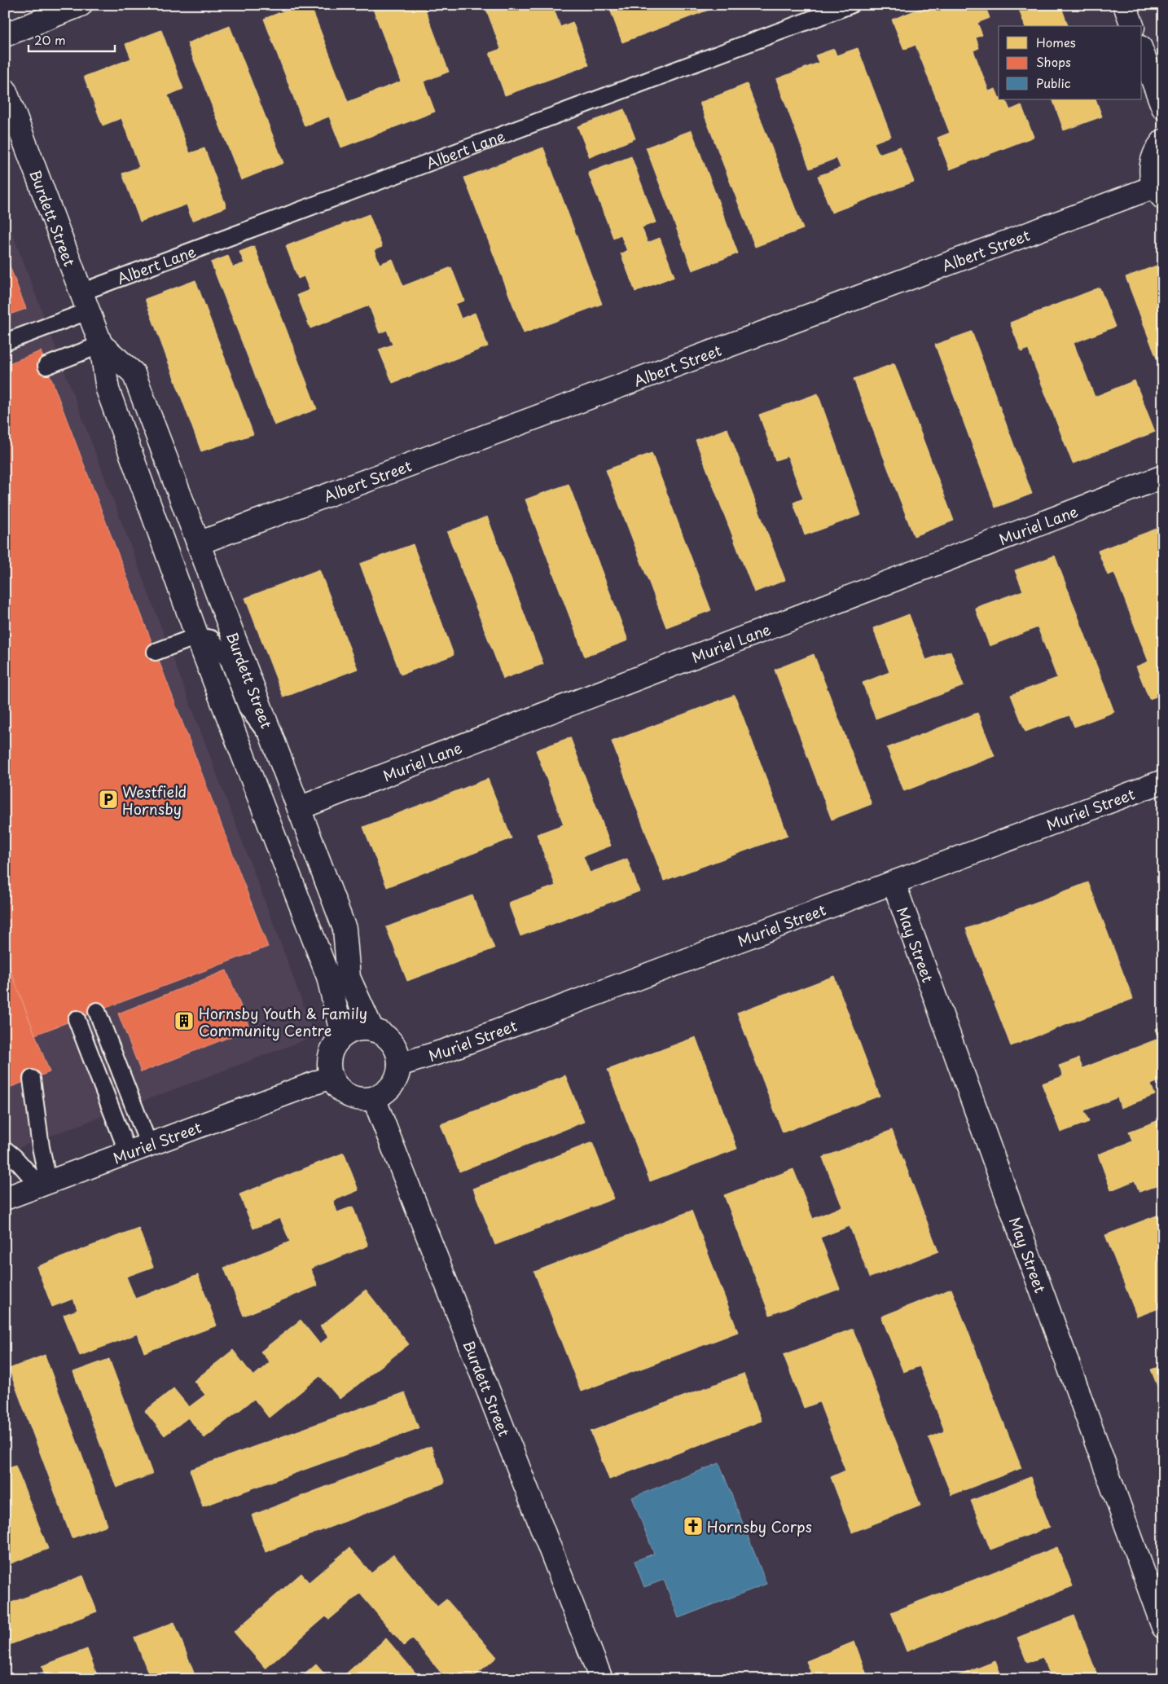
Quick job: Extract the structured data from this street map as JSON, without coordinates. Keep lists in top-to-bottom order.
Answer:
{
  "streets": {
    "street": [
      "Burdett Street",
      "Albert Street",
      "Muriel Lane",
      "Muriel Street",
      "May Street"
    ],
    "lane": ["Albert Lane"]
  },
  "crossings": [
    ["Albert Lane", "Burdett Street"],
    ["Burdett Street", "Albert Street"],
    ["Burdett Street", "Muriel Lane"],
    ["Burdett Street", "Muriel Street"],
    ["Muriel Street", "May Street"]
  ],
  "places": {
    "parking": ["Westfield Hornsby"],
    "building": ["Hornsby Youth & Family Community Centre"],
    "church": ["Hornsby Corps"]
  },
  "legend": ["Homes", "Shops", "Public"],
  "scale_bar": "20 m"
}
